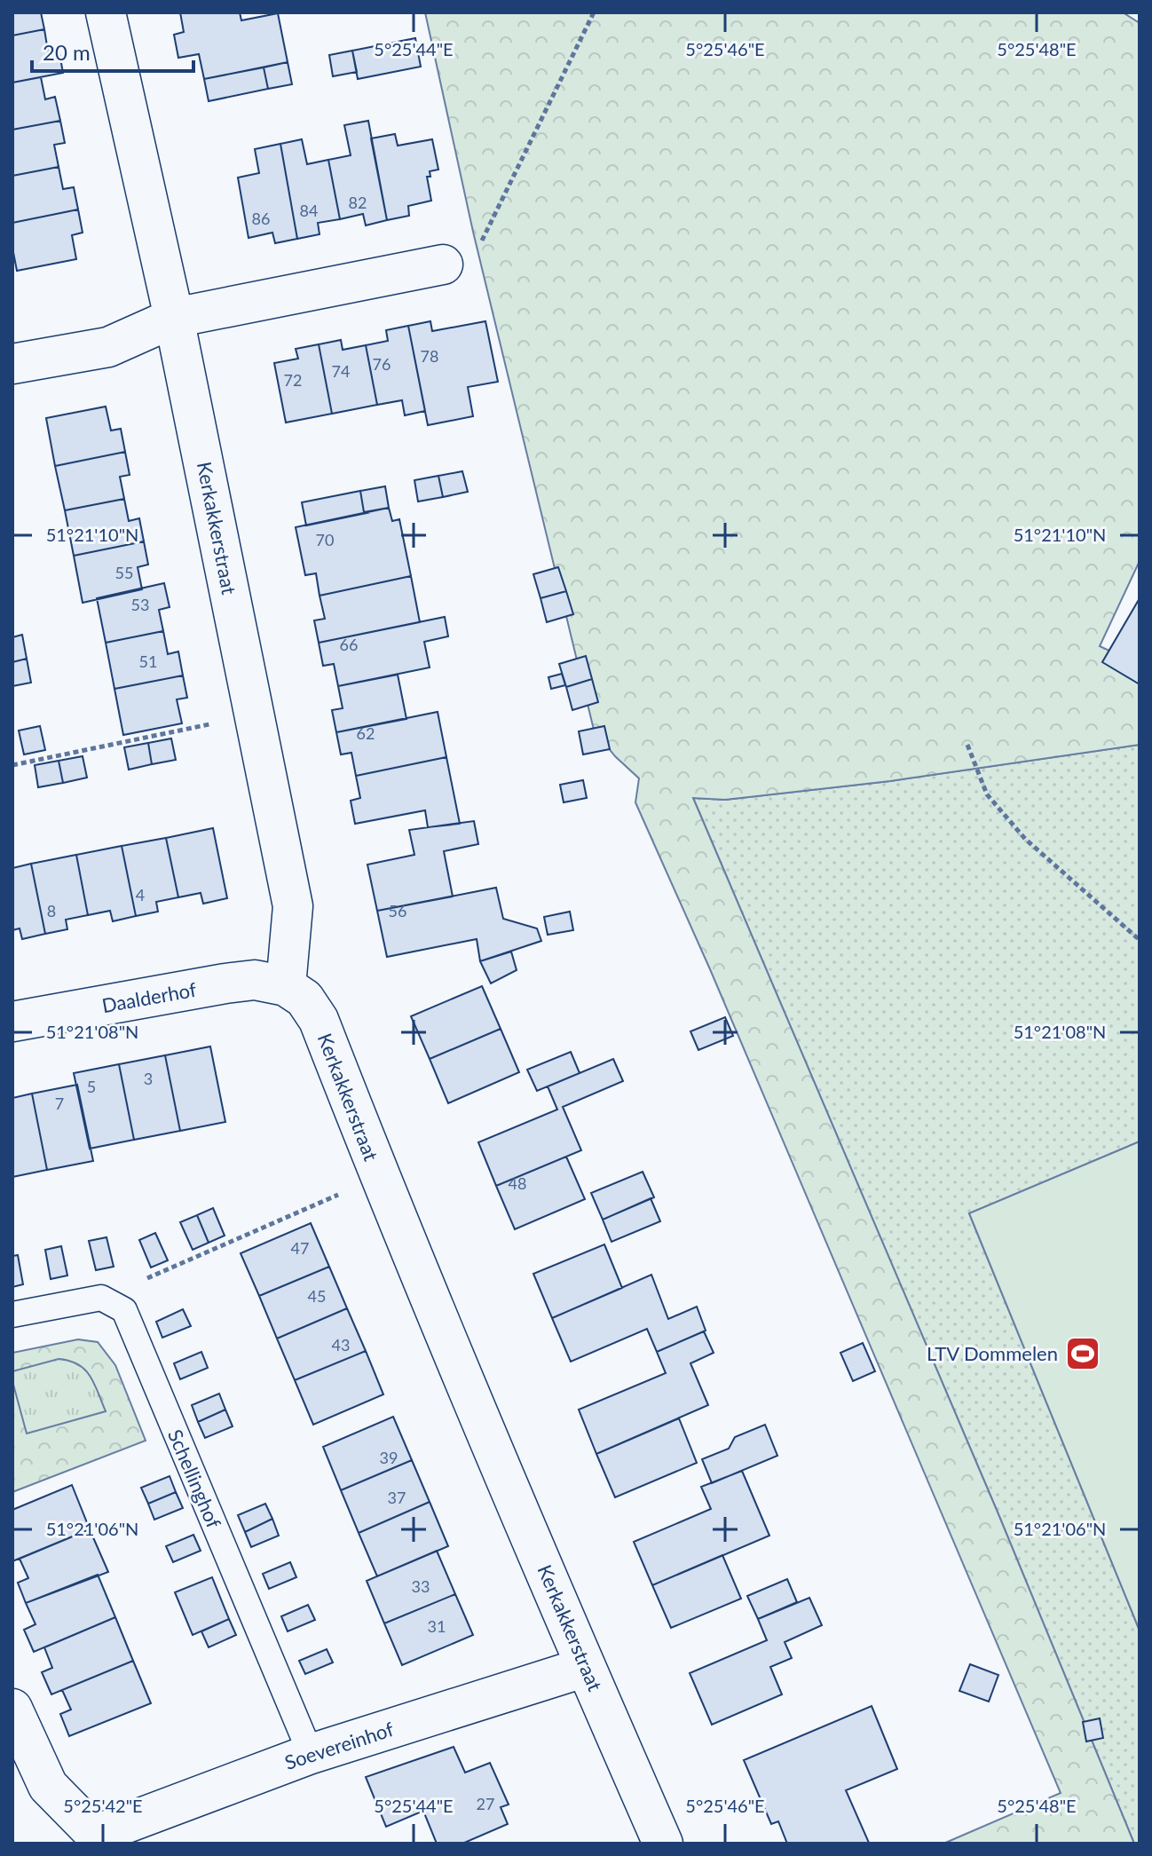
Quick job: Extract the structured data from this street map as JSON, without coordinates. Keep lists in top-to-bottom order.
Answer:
{
  "streets": {
    "street": ["Kerkakkerstraat", "Daalderhof", "Soevereinhof"],
    "lane": ["Schellinghof"]
  },
  "crossings": [
    ["Kerkakkerstraat", "Daalderhof"],
    ["Kerkakkerstraat", "Soevereinhof"],
    ["Schellinghof", "Soevereinhof"]
  ],
  "places": {
    "sports": ["LTV Dommelen"]
  },
  "house_numbers": [
    "82",
    "84",
    "86",
    "78",
    "76",
    "74",
    "72",
    "70",
    "55",
    "53",
    "66",
    "51",
    "62",
    "4",
    "8",
    "56",
    "3",
    "5",
    "7",
    "48",
    "47",
    "45",
    "43",
    "39",
    "37",
    "33",
    "31",
    "27"
  ],
  "scale_bar": "20 m",
  "coordinates": [
    "5°25'44\"E",
    "5°25'46\"E",
    "5°25'48\"E",
    "51°21'10\"N",
    "51°21'08\"N",
    "51°21'06\"N",
    "5°25'42\"E"
  ]
}
